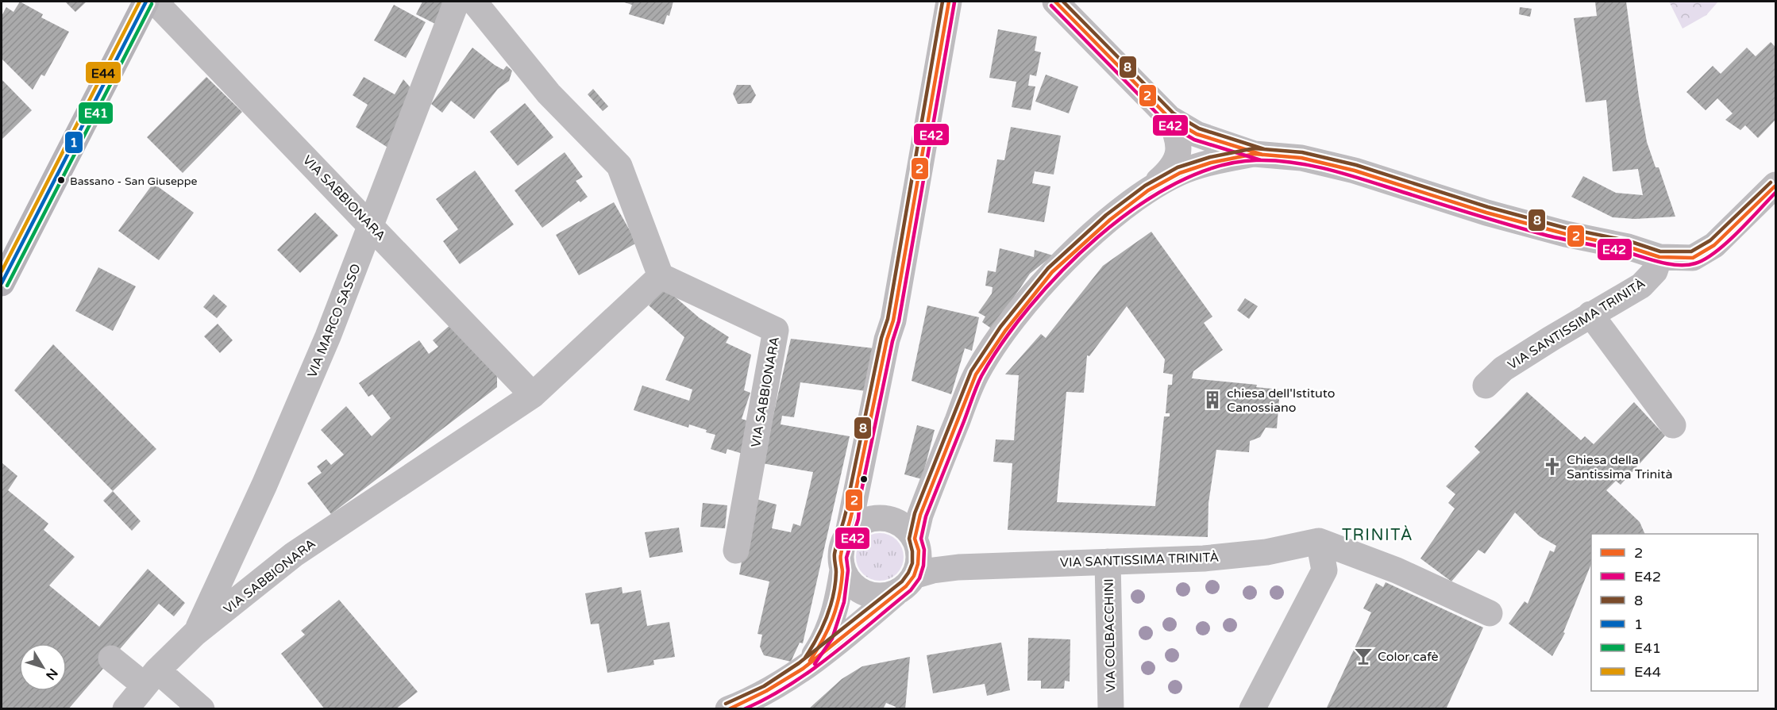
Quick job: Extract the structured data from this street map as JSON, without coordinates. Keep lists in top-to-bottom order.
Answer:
{
  "streets": {
    "street": [
      "VIA SABBIONARA",
      "VIA MARCO SASSO",
      "VIA SANTISSIMA TRINITÀ",
      "VIA COLBACCHINI"
    ]
  },
  "crossings": [
    ["VIA SABBIONARA", "VIA MARCO SASSO"],
    ["VIA SANTISSIMA TRINITÀ", "VIA COLBACCHINI"]
  ],
  "districts": ["TRINITÀ"],
  "places": {
    "other": ["Bassano - San Giuseppe"],
    "building": ["chiesa dell'Istituto Canossiano"],
    "church": ["Chiesa della Santissima Trinità"],
    "bar": ["Color cafè"]
  },
  "lines": [
    "transit line 2",
    "transit line 8",
    "transit line 1",
    "transit line E44",
    "transit line E42",
    "transit line E41"
  ],
  "legend": [
    "2",
    "E42",
    "8",
    "1",
    "E41",
    "E44"
  ],
  "north": "bottom right"
}
